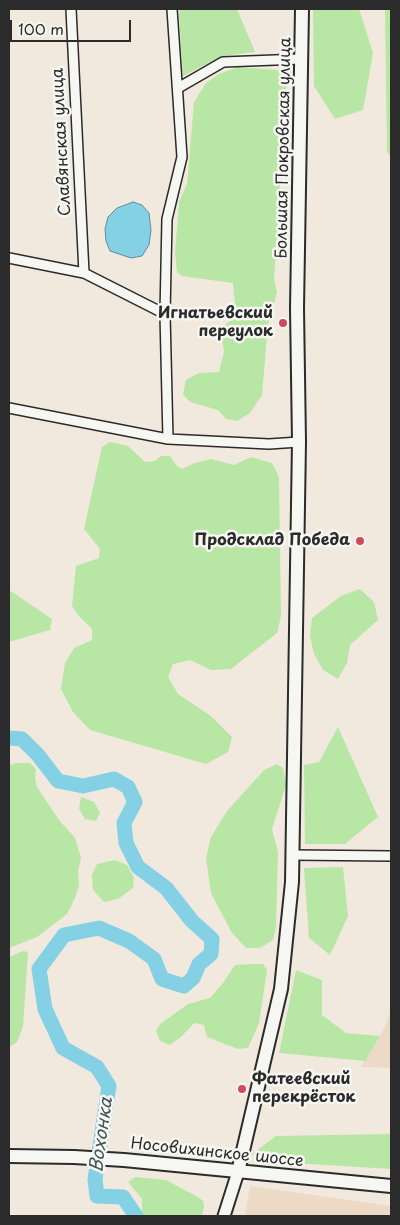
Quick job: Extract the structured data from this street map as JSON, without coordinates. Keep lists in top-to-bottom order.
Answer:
{
  "streets": {
    "main road": ["Большая Покровская улица", "Носовихинское шоссе"],
    "street": ["Славянская улица"]
  },
  "crossings": [
    ["Большая Покровская улица", "Носовихинское шоссе"]
  ],
  "water": ["Вохонка"],
  "places": ["Игнатьевский переулок", "Продсклад Победа", "Фатеевский перекрёсток"],
  "scale_bar": "100 m"
}
